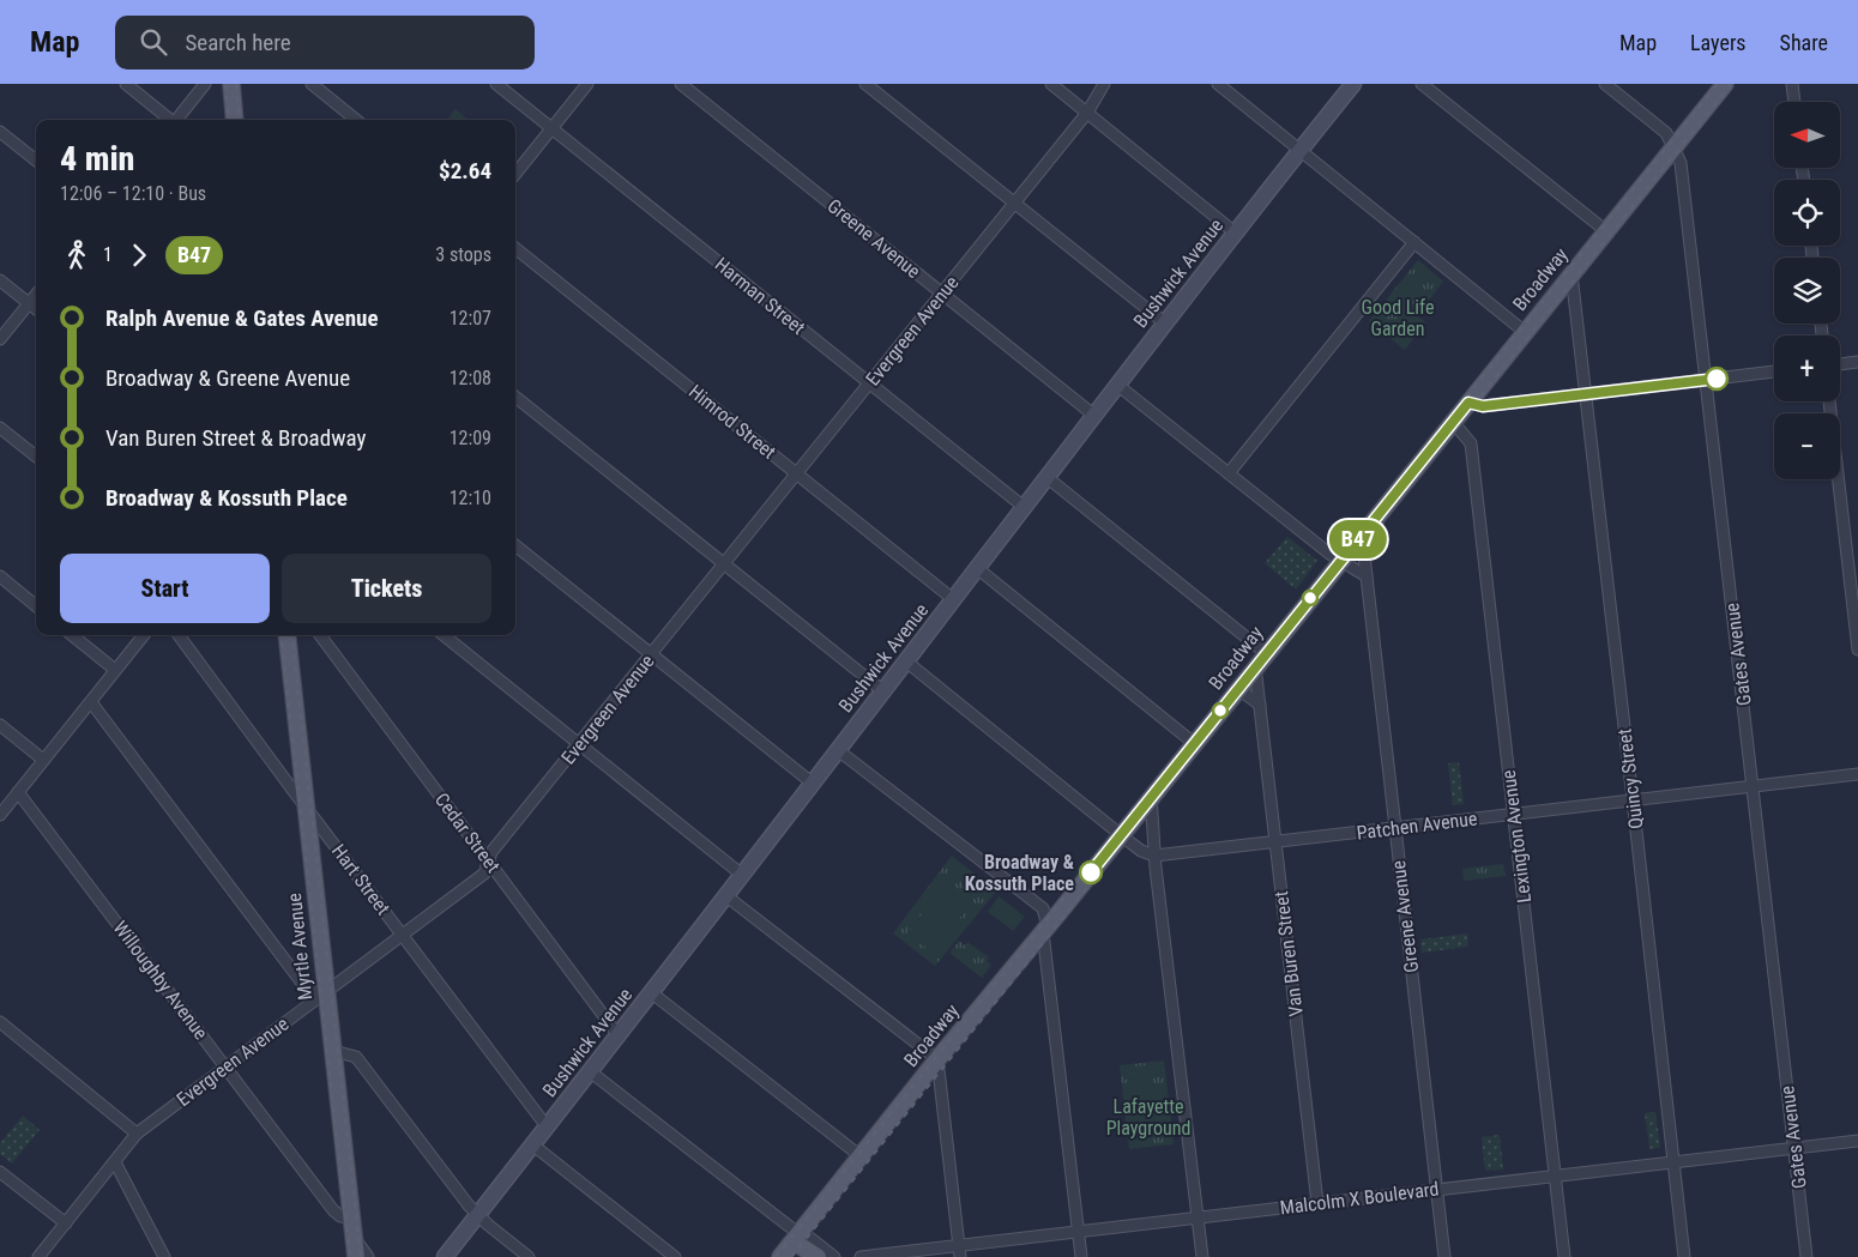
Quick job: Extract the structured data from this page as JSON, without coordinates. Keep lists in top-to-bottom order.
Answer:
{
  "streets": {
    "main road": ["Bushwick Avenue", "Broadway", "Myrtle Avenue"],
    "street": [
      "Greene Avenue",
      "Harman Street",
      "Evergreen Avenue",
      "Himrod Street",
      "Gates Avenue",
      "Quincy Street",
      "Patchen Avenue",
      "Cedar Street",
      "Lexington Avenue",
      "Hart Street",
      "Van Buren Street",
      "Willoughby Avenue",
      "Malcolm X Boulevard"
    ]
  },
  "crossings": [
    ["Greene Avenue", "Bushwick Avenue"],
    ["Greene Avenue", "Broadway"],
    ["Greene Avenue", "Evergreen Avenue"],
    ["Greene Avenue", "Patchen Avenue"],
    ["Greene Avenue", "Malcolm X Boulevard"],
    ["Bushwick Avenue", "Harman Street"],
    ["Bushwick Avenue", "Himrod Street"],
    ["Bushwick Avenue", "Cedar Street"],
    ["Bushwick Avenue", "Hart Street"],
    ["Broadway", "Gates Avenue"],
    ["Broadway", "Quincy Street"],
    ["Broadway", "Lexington Avenue"],
    ["Broadway", "Van Buren Street"],
    ["Harman Street", "Evergreen Avenue"],
    ["Evergreen Avenue", "Himrod Street"],
    ["Evergreen Avenue", "Cedar Street"],
    ["Evergreen Avenue", "Hart Street"],
    ["Evergreen Avenue", "Myrtle Avenue"],
    ["Evergreen Avenue", "Willoughby Avenue"],
    ["Gates Avenue", "Patchen Avenue"],
    ["Gates Avenue", "Malcolm X Boulevard"],
    ["Quincy Street", "Patchen Avenue"],
    ["Quincy Street", "Malcolm X Boulevard"],
    ["Patchen Avenue", "Lexington Avenue"],
    ["Patchen Avenue", "Van Buren Street"],
    ["Lexington Avenue", "Malcolm X Boulevard"],
    ["Hart Street", "Myrtle Avenue"],
    ["Myrtle Avenue", "Willoughby Avenue"],
    ["Van Buren Street", "Malcolm X Boulevard"]
  ],
  "parks": ["Good Life Garden", "Lafayette Playground"],
  "places": ["Broadway & Kossuth Place"],
  "lines": ["bus line B47"],
  "north": "left",
  "page": {
    "header": "Map",
    "search": "Search here",
    "nav": ["Map", "Layers", "Share"],
    "on_map": "B47",
    "map_buttons": ["+", "−"],
    "heading": ["4 min", "12:06 – 12:10 · Bus", "$2.64"],
    "legs": ["1", "B47", "3 stops"],
    "list": [
      {
        "name": "Ralph Avenue & Gates Avenue",
        "value": "12:07"
      },
      {
        "name": "Broadway & Greene Avenue",
        "value": "12:08"
      },
      {
        "name": "Van Buren Street & Broadway",
        "value": "12:09"
      },
      {
        "name": "Broadway & Kossuth Place",
        "value": "12:10"
      }
    ],
    "buttons": ["Start", "Tickets"]
  }
}
